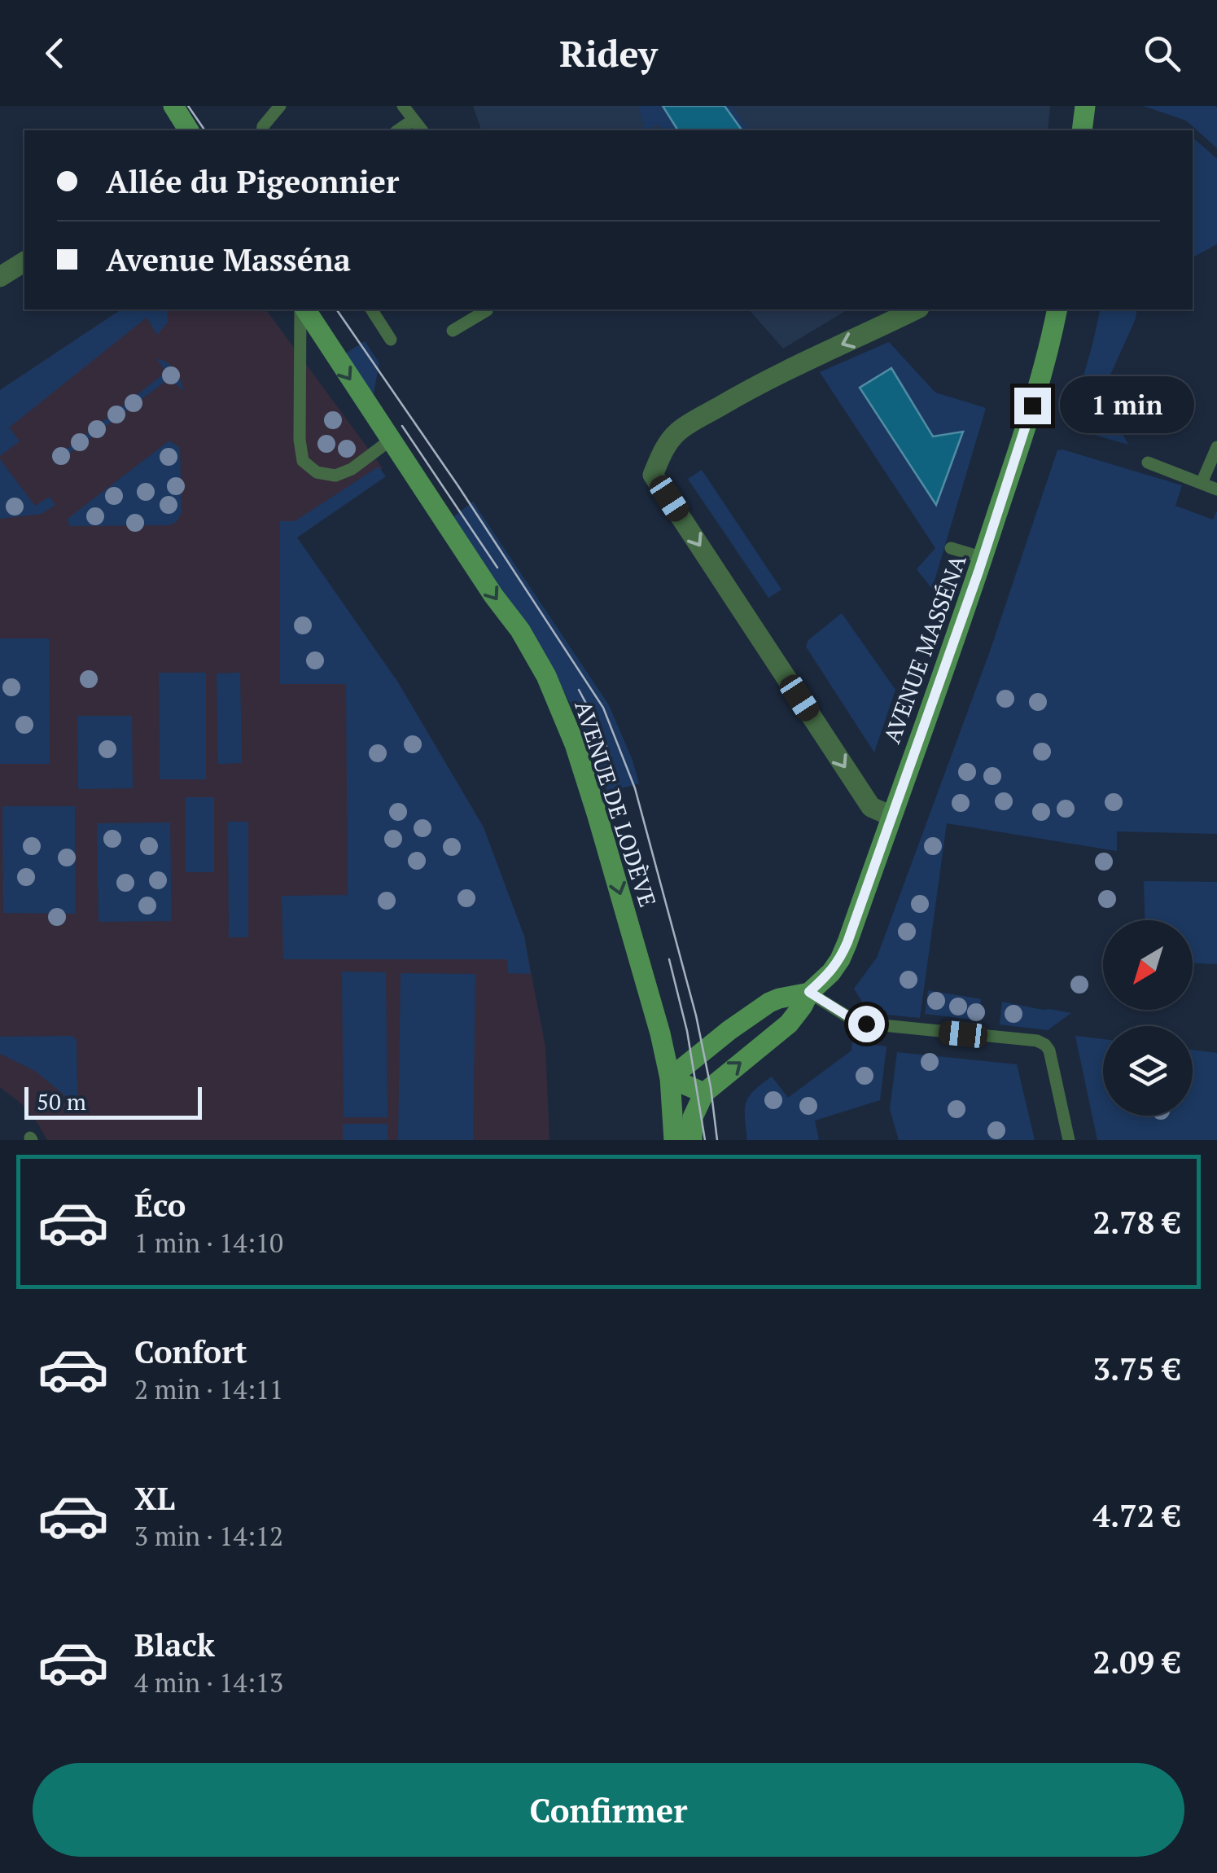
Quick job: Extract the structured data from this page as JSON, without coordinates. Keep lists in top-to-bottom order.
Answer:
{
  "streets": {
    "street": ["AVENUE MASSÉNA", "AVENUE DE LODÈVE"]
  },
  "one_way": ["AVENUE DE LODÈVE"],
  "scale_bar": "50 m",
  "north": "bottom left",
  "page": {
    "header": "Ridey",
    "banner": ["Allée du Pigeonnier", "Avenue Masséna"],
    "bubble": "1 min",
    "scale": "50 m",
    "list": [
      {
        "name": "Éco",
        "note": "1 min · 14:10",
        "value": "2.78 €"
      },
      {
        "name": "Confort",
        "note": "2 min · 14:11",
        "value": "3.75 €"
      },
      {
        "name": "XL",
        "note": "3 min · 14:12",
        "value": "4.72 €"
      },
      {
        "name": "Black",
        "note": "4 min · 14:13",
        "value": "2.09 €"
      }
    ],
    "buttons": "Confirmer"
  }
}
